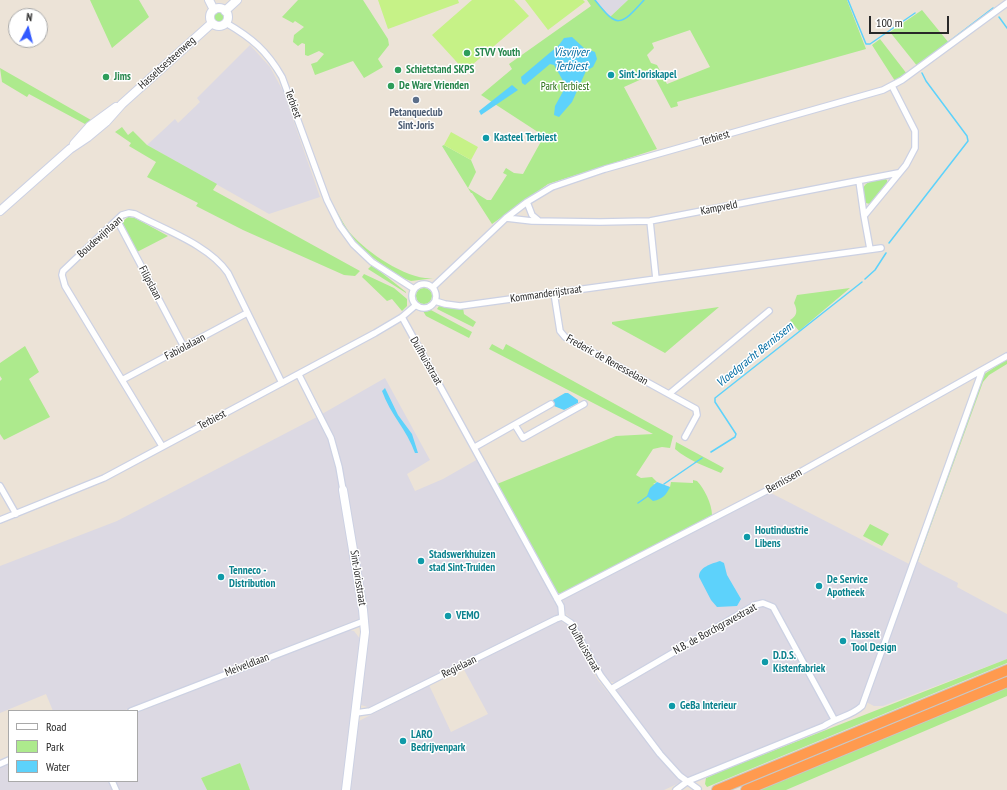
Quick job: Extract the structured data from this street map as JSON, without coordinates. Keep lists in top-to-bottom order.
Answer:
{
  "streets": {
    "main road": ["Hasseltsesteenweg", "Sint-Jorisstraat"],
    "street": [
      "Terbiest",
      "Kampveld",
      "Boudewijnlaan",
      "Filipslaan",
      "Kommanderijstraat",
      "Fabiolalaan",
      "Frederic de Renesselaan",
      "Duifhuisstraat",
      "Bernissem",
      "N.B. de Borchgravestraat",
      "Meiveldlaan",
      "Regielaan"
    ]
  },
  "crossings": [
    ["Hasseltsesteenweg", "Terbiest"],
    ["Terbiest", "Kampveld"],
    ["Terbiest", "Boudewijnlaan"],
    ["Terbiest", "Kommanderijstraat"],
    ["Terbiest", "Duifhuisstraat"],
    ["Terbiest", "Sint-Jorisstraat"],
    ["Boudewijnlaan", "Filipslaan"],
    ["Boudewijnlaan", "Fabiolalaan"],
    ["Filipslaan", "Fabiolalaan"],
    ["Kommanderijstraat", "Frederic de Renesselaan"],
    ["Duifhuisstraat", "Bernissem"],
    ["Duifhuisstraat", "N.B. de Borchgravestraat"],
    ["Duifhuisstraat", "Regielaan"],
    ["Sint-Jorisstraat", "Meiveldlaan"],
    ["Sint-Jorisstraat", "Regielaan"]
  ],
  "water": ["Visvijver Terbiest", "Vloedgracht Bernissem"],
  "parks": ["Park Terbiest"],
  "places": [
    "STVV Youth",
    "Schietstand SKPS",
    "Sint-Joriskapel",
    "Jims",
    "De Ware Vrienden",
    "Petanqueclub Sint-Joris",
    "Kasteel Terbiest",
    "Houtindustrie Libens",
    "Stadswerkhuizen stad Sint-Truiden",
    "Tenneco - Distribution",
    "De Service Apotheek",
    "VEMO",
    "Hasselt Tool Design",
    "D.D.S. Kistenfabriek",
    "GeBa Interieur",
    "LARO Bedrijvenpark"
  ],
  "legend": ["Road", "Park", "Water"],
  "scale_bar": "100 m",
  "north": "top"
}
